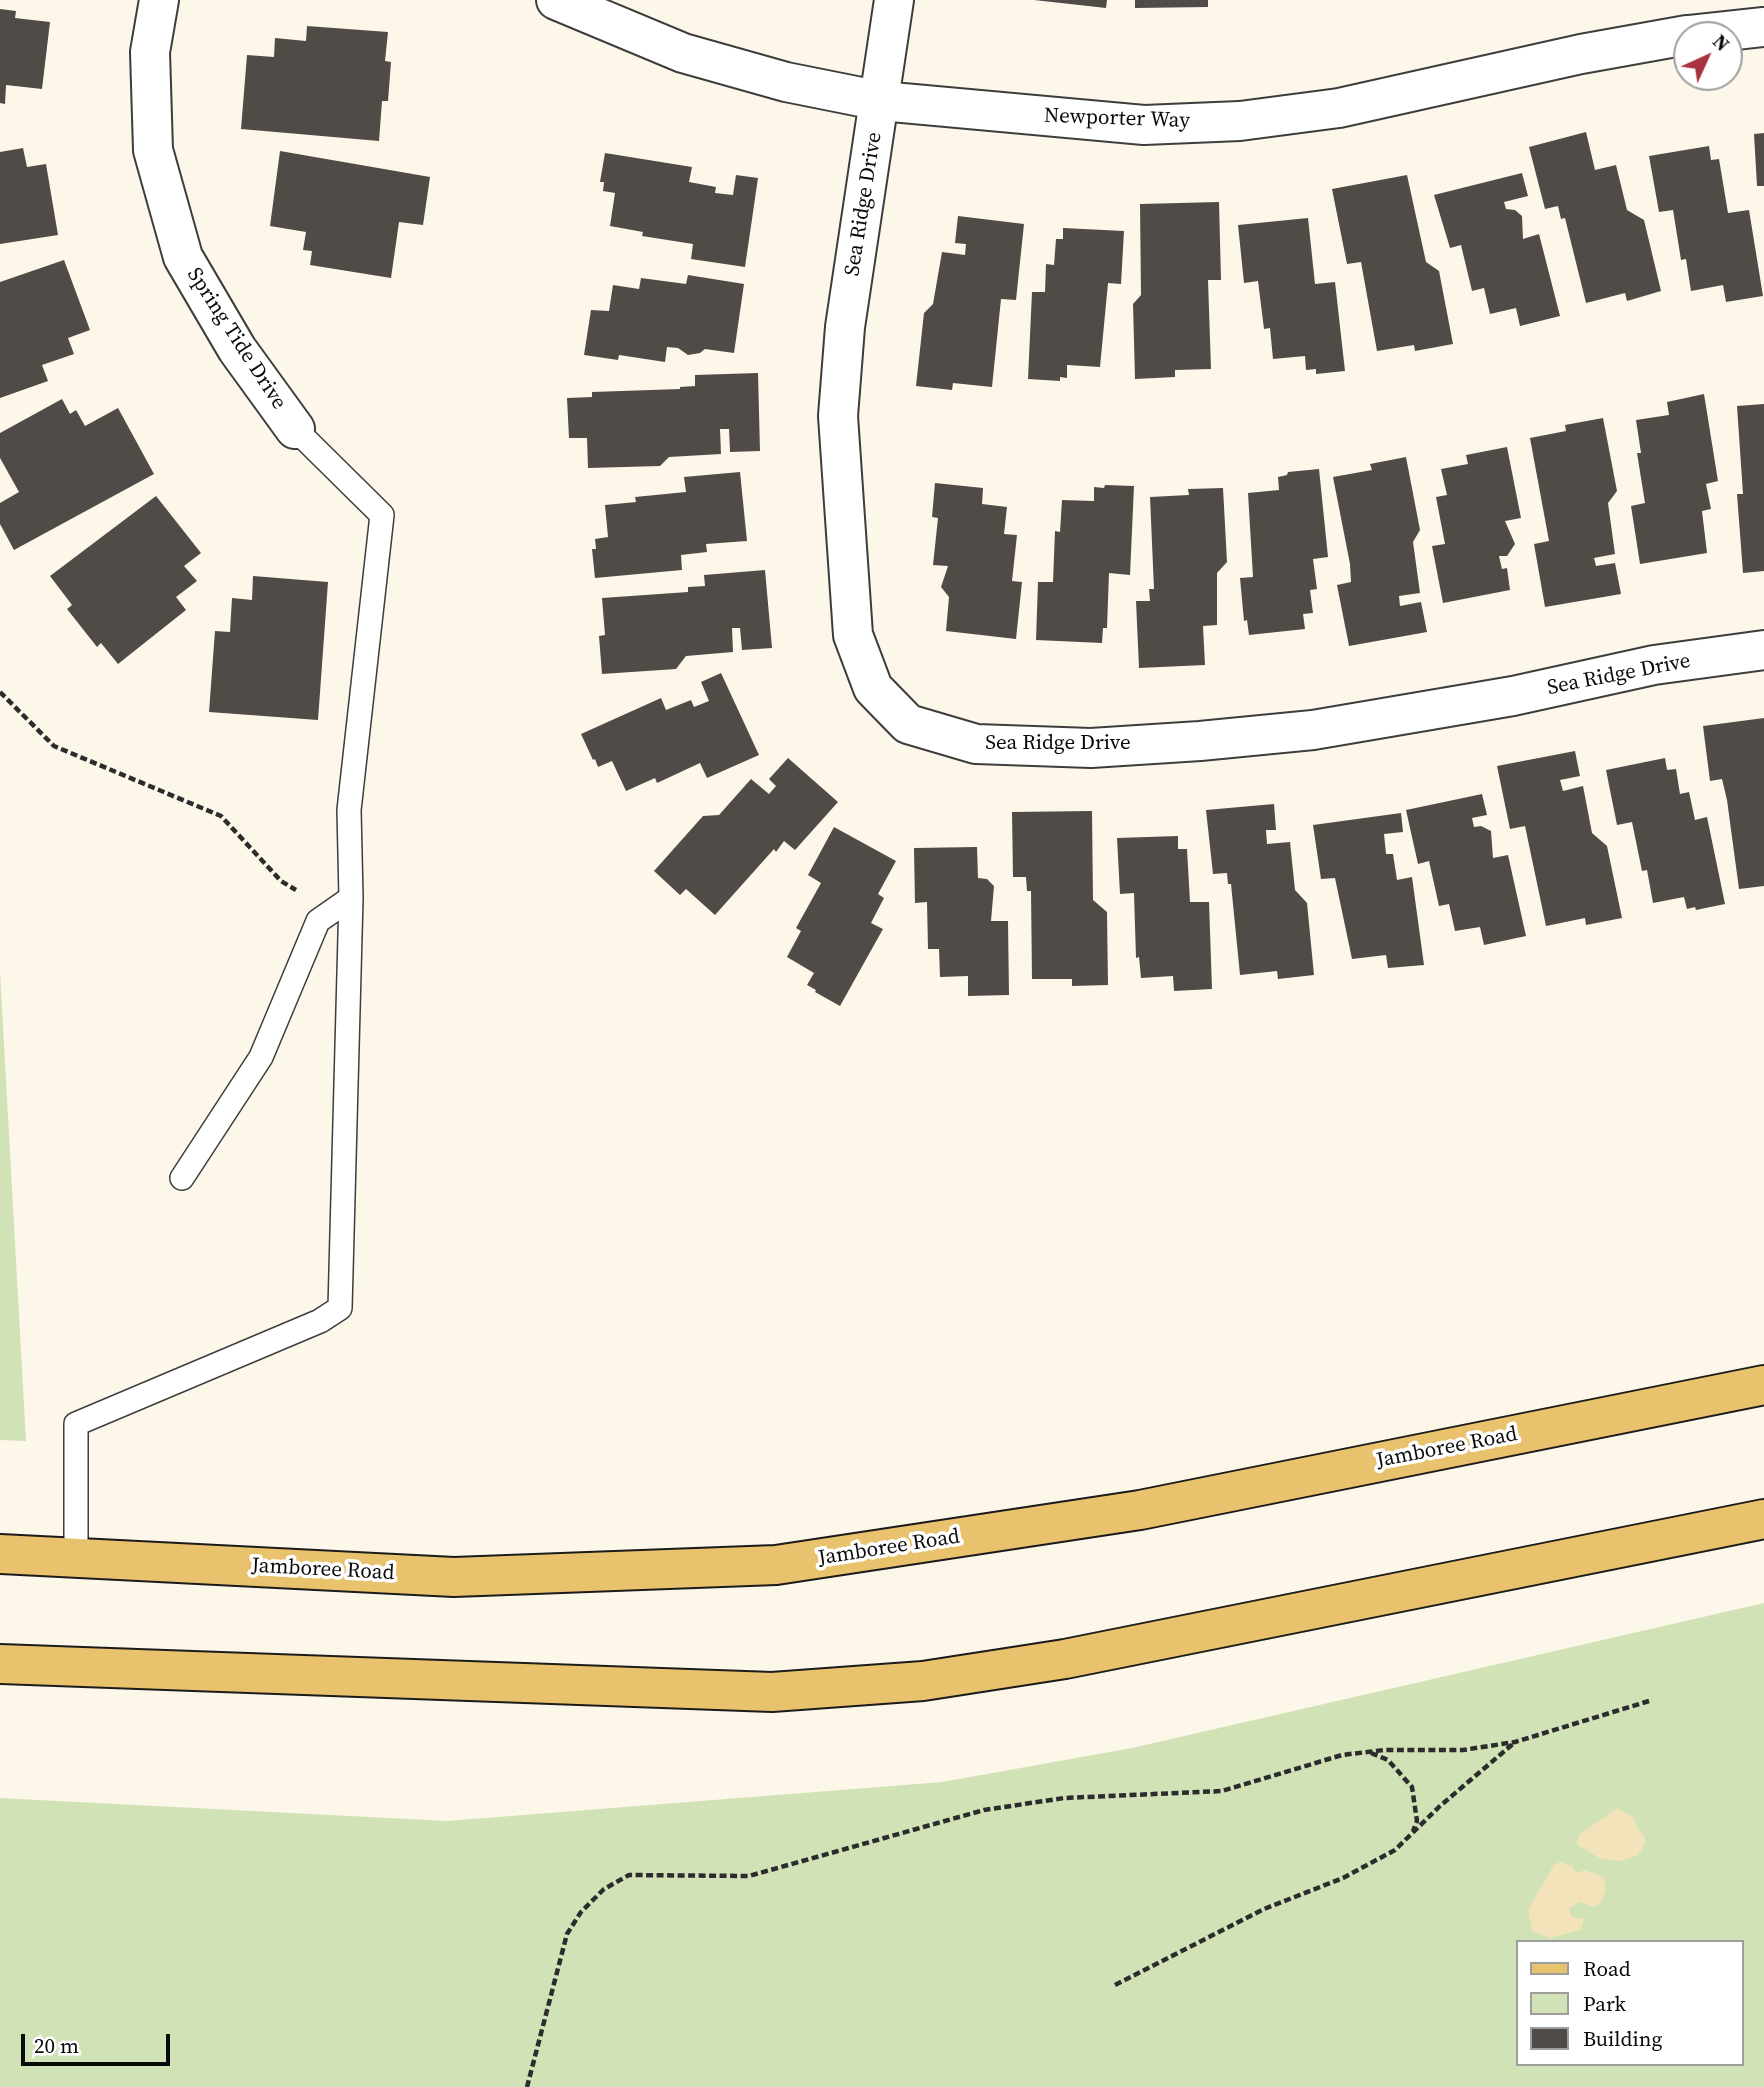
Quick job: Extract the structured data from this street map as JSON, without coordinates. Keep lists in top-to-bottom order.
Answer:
{
  "streets": {
    "main road": ["Jamboree Road"],
    "street": ["Newporter Way", "Sea Ridge Drive", "Spring Tide Drive"]
  },
  "crossings": [
    ["Newporter Way", "Sea Ridge Drive"]
  ],
  "legend": ["Road", "Park", "Building"],
  "scale_bar": "20 m",
  "north": "top right"
}
